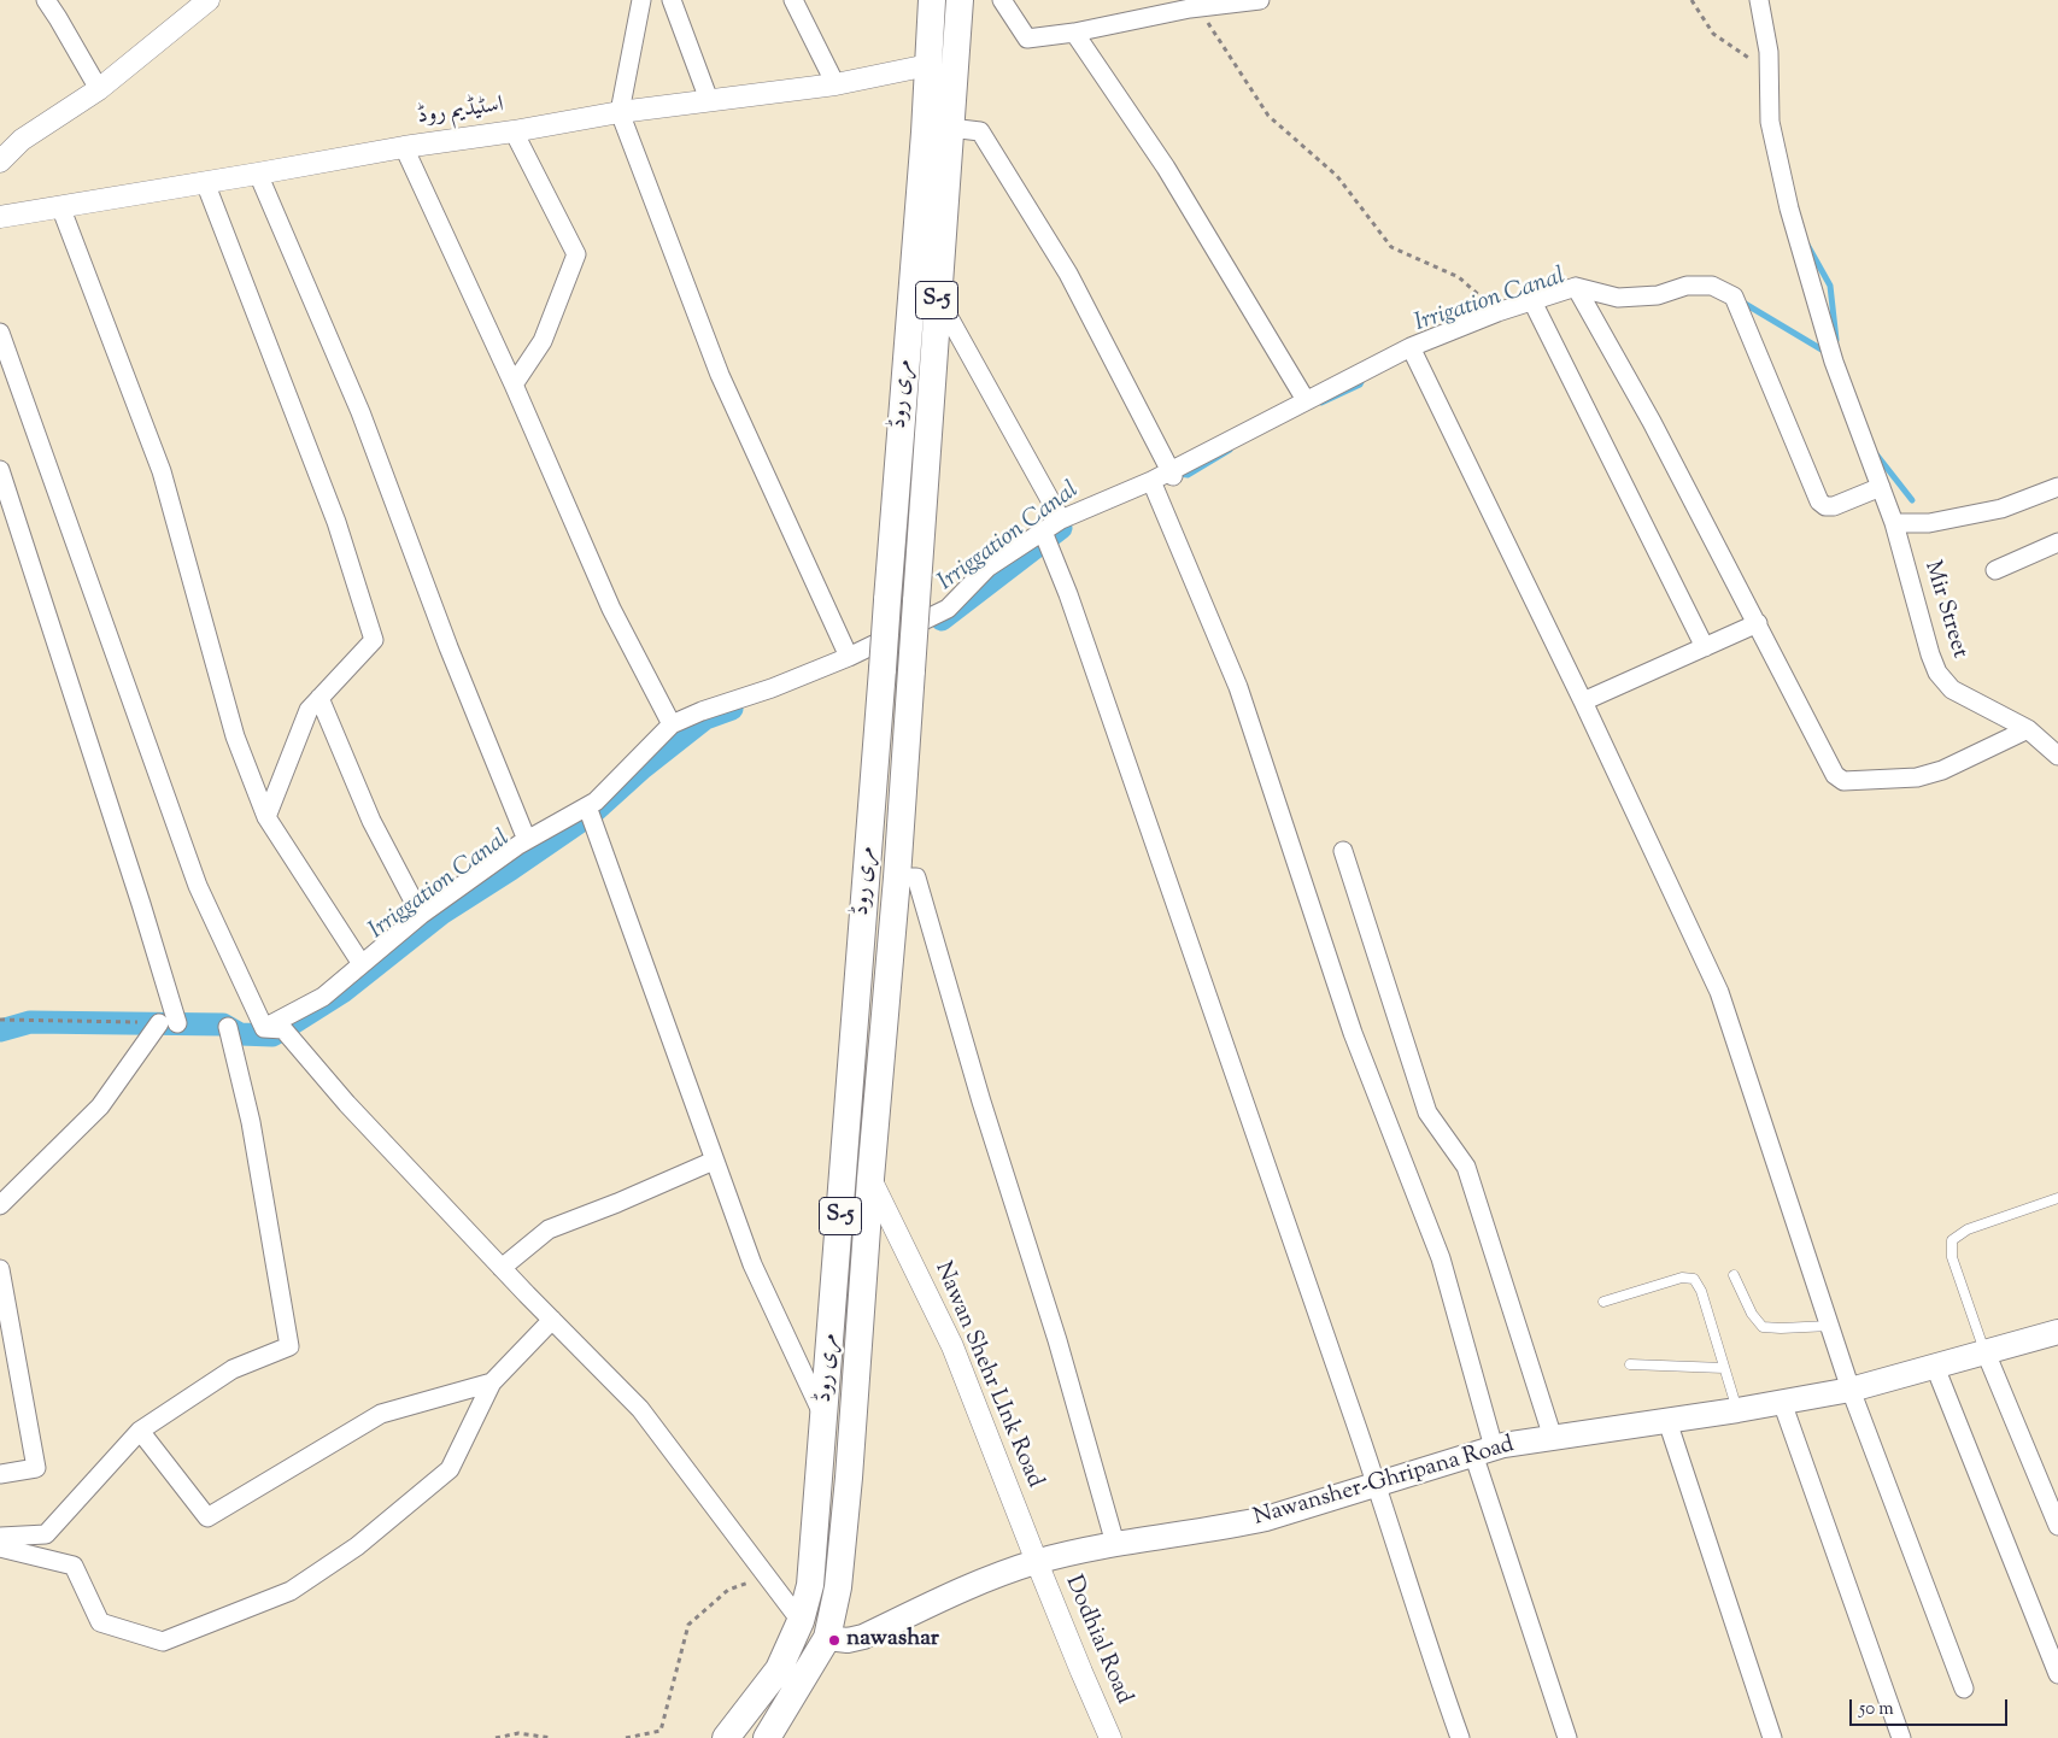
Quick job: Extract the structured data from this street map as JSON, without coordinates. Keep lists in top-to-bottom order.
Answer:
{
  "streets": {
    "main road": ["S-5", "مری روڈ", "Nawansher-Ghripana Road"],
    "street": [
      "اسٹیڈیم روڈ",
      "Mir Street",
      "Nawan Shehr LInk Road",
      "Dodhial Road"
    ]
  },
  "crossings": [
    ["اسٹیڈیم روڈ", "مری روڈ"],
    ["مری روڈ", "Nawan Shehr LInk Road"],
    ["مری روڈ", "Nawansher-Ghripana Road"],
    ["Nawan Shehr LInk Road", "Nawansher-Ghripana Road"],
    ["Nawan Shehr LInk Road", "Dodhial Road"],
    ["Nawansher-Ghripana Road", "Dodhial Road"]
  ],
  "water": ["Irrigation Canal", "Irriggation Canal"],
  "places": ["nawashar"],
  "scale_bar": "50 m"
}
